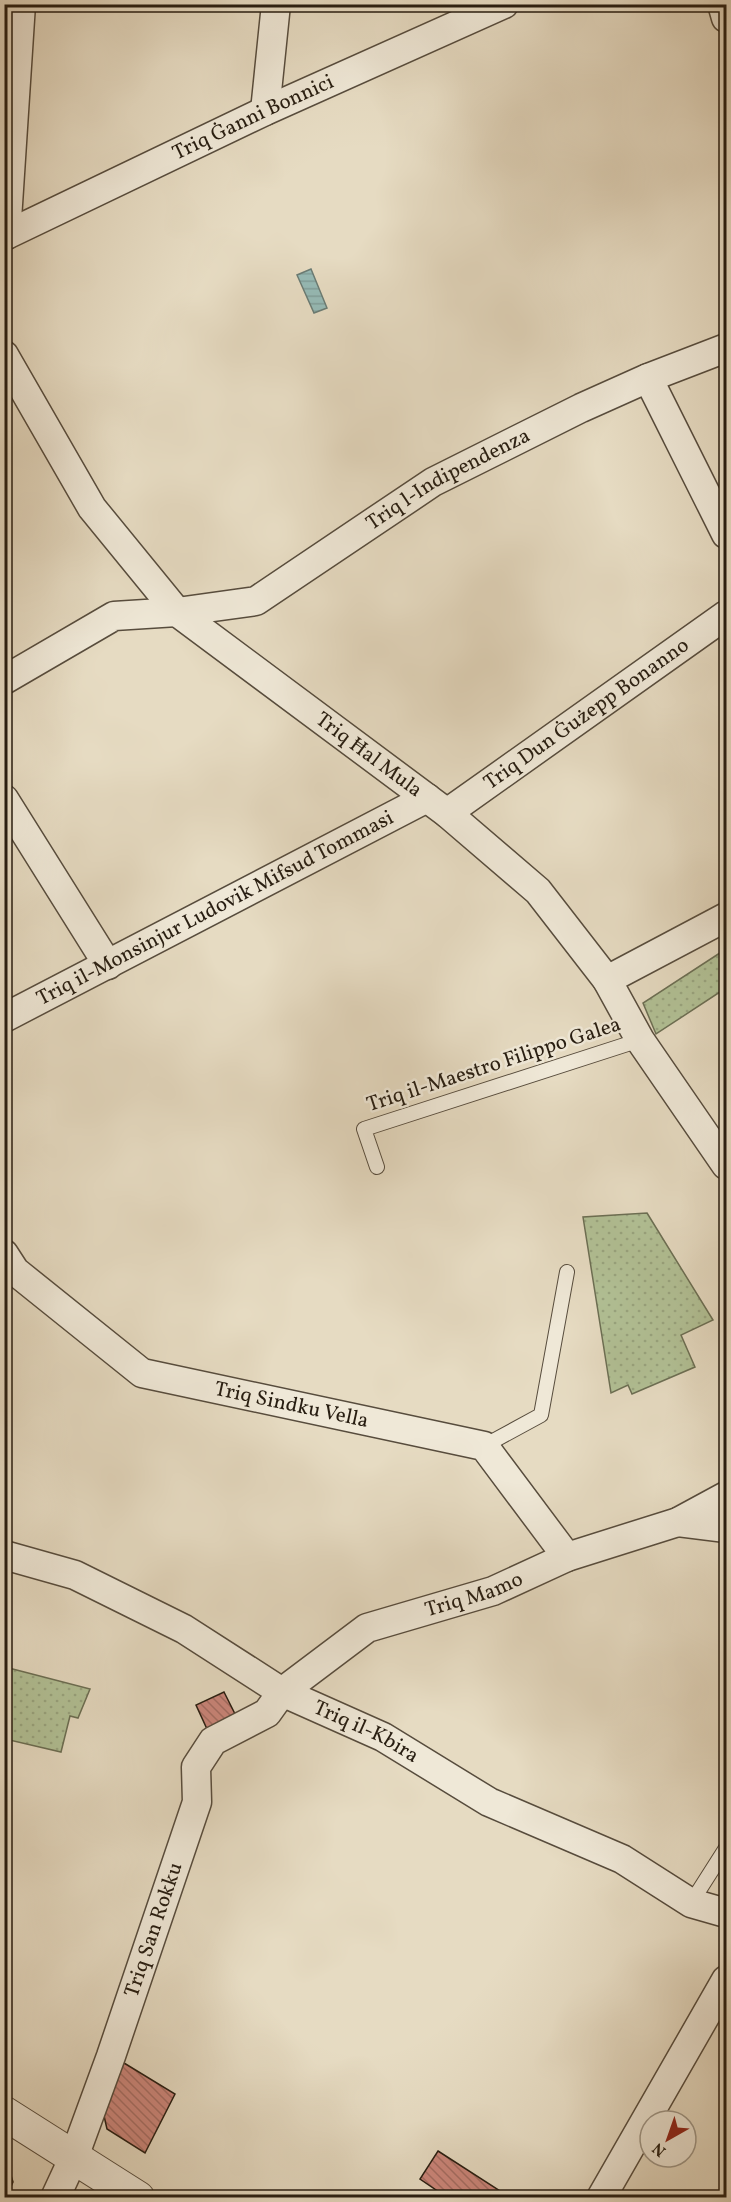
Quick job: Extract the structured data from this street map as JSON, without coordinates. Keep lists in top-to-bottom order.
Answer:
{
  "streets": {
    "street": [
      "Triq Ġanni Bonnici",
      "Triq l-Indipendenza",
      "Triq Dun Ġużepp Bonanno",
      "Triq Ħal Mula",
      "Triq il-Monsinjur Ludovik Mifsud Tommasi",
      "Triq Sindku Vella",
      "Triq Mamo",
      "Triq il-Kbira",
      "Triq San Rokku"
    ],
    "lane": ["Triq il-Maestro Filippo Galea"]
  },
  "crossings": [
    ["Triq l-Indipendenza", "Triq Ħal Mula"],
    ["Triq Dun Ġużepp Bonanno", "Triq Ħal Mula"],
    ["Triq Dun Ġużepp Bonanno", "Triq il-Monsinjur Ludovik Mifsud Tommasi"],
    ["Triq Ħal Mula", "Triq il-Monsinjur Ludovik Mifsud Tommasi"],
    ["Triq Ħal Mula", "Triq il-Maestro Filippo Galea"],
    ["Triq Mamo", "Triq il-Kbira"],
    ["Triq Mamo", "Triq San Rokku"],
    ["Triq il-Kbira", "Triq San Rokku"]
  ],
  "north": "bottom left"
}
